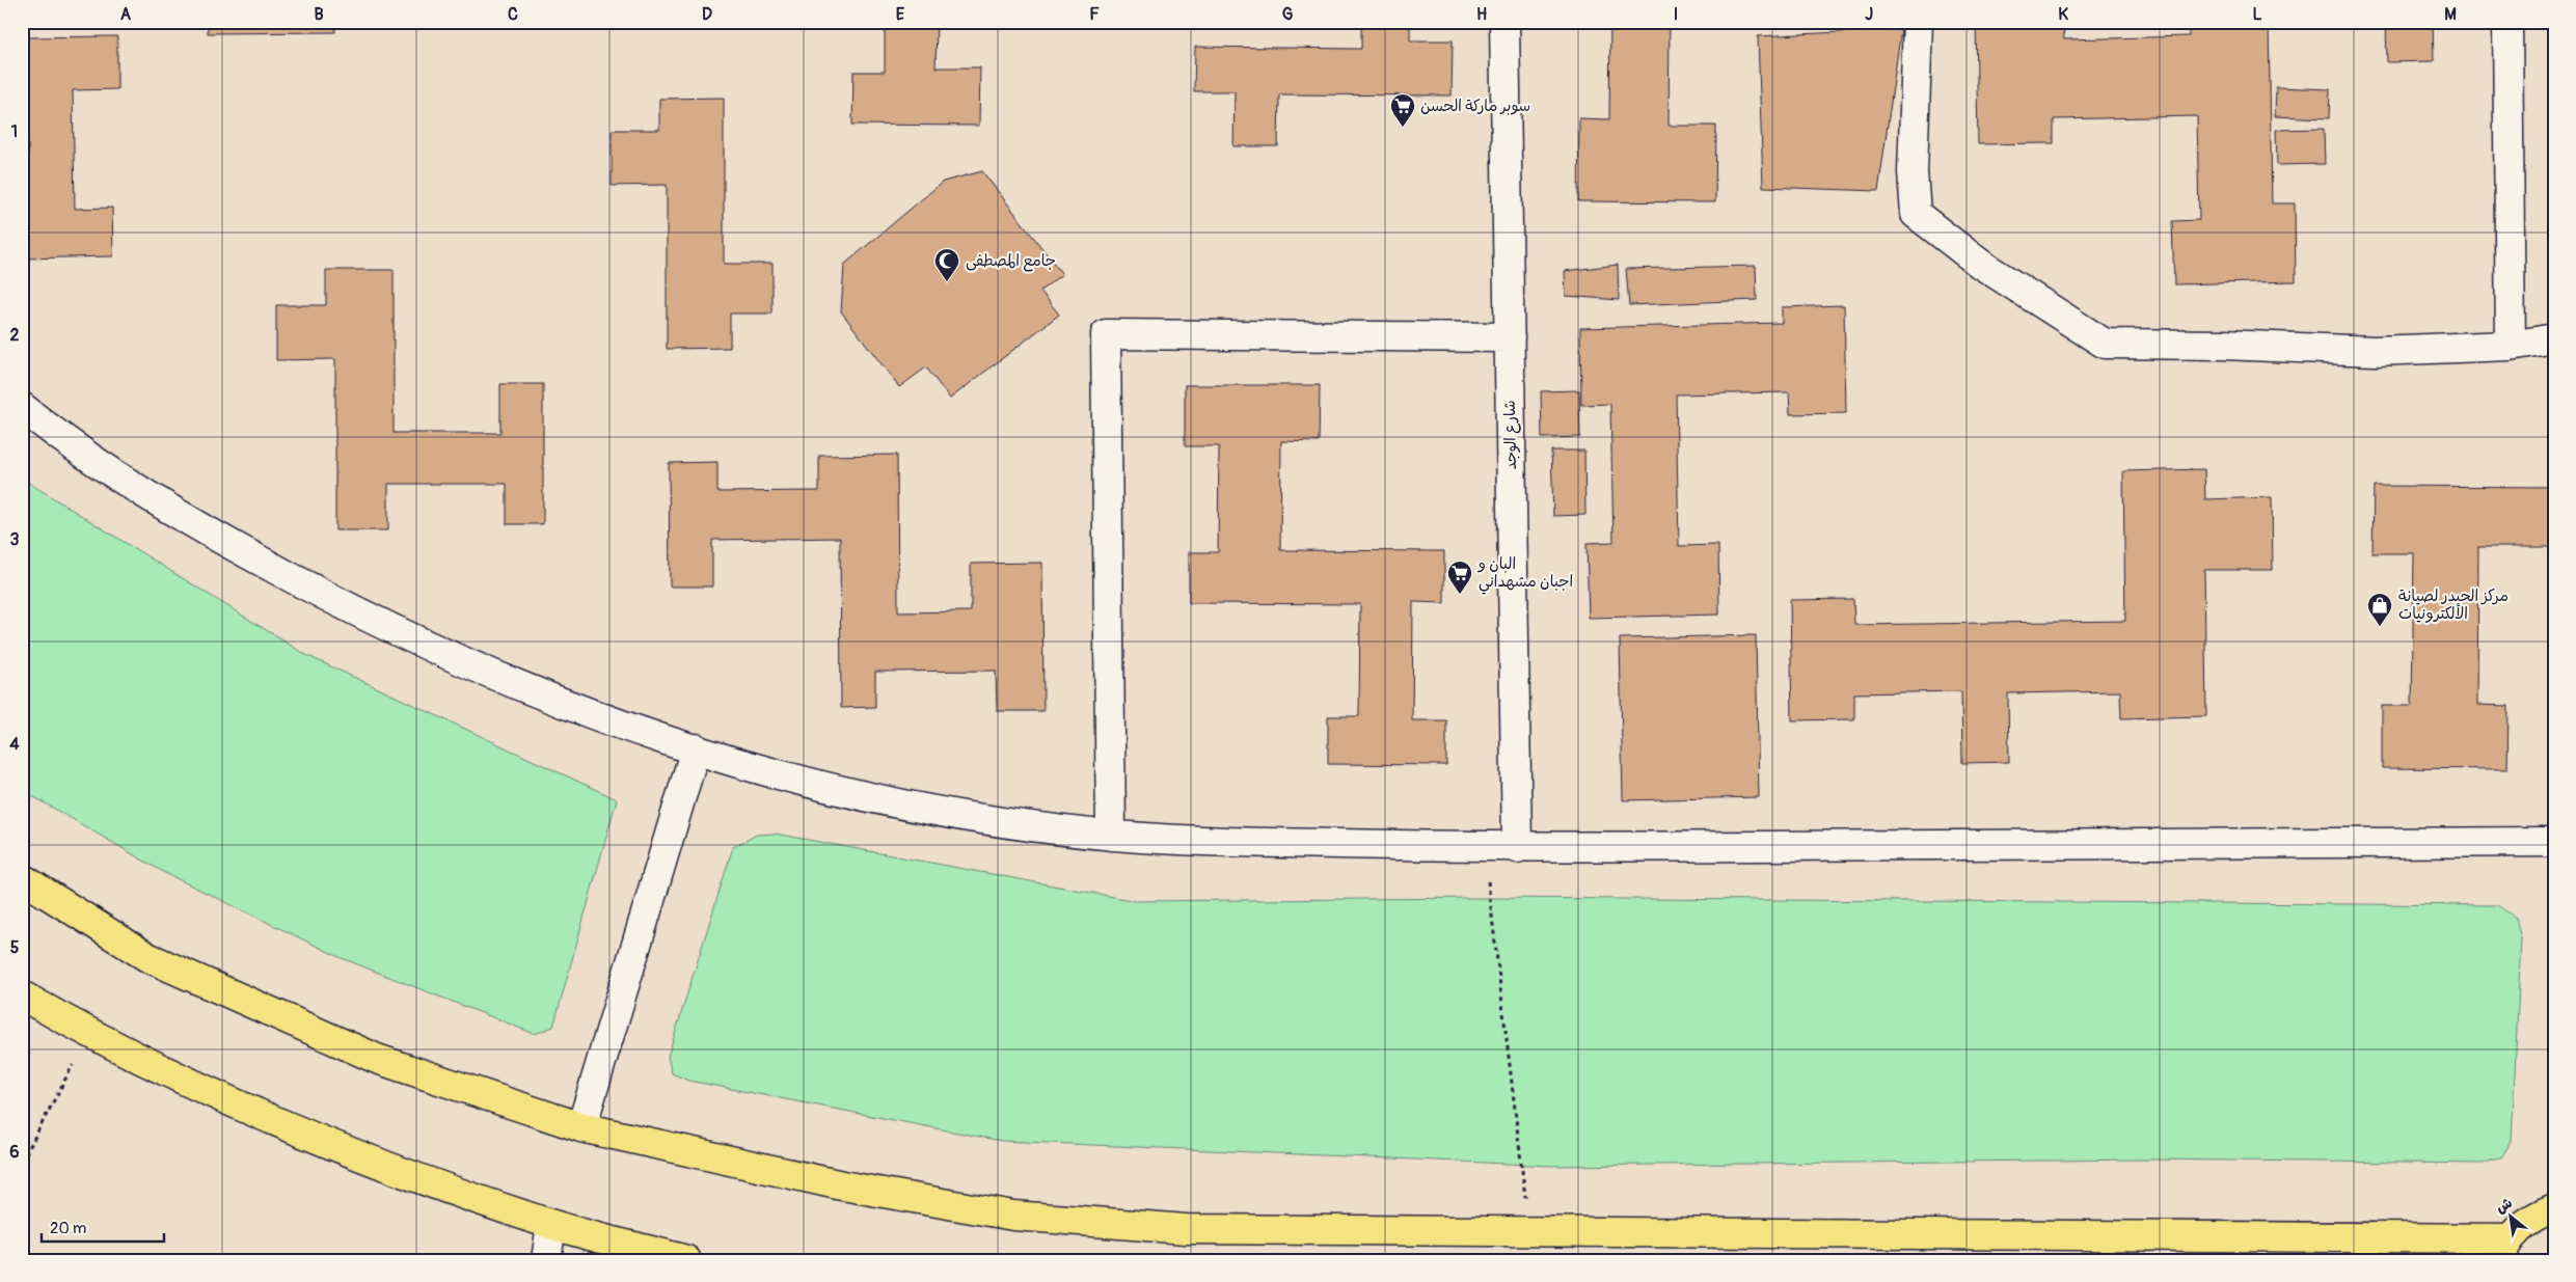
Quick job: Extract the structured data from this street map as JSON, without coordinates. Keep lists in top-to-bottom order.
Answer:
{
  "streets": {
    "street": ["شارع الوجد"]
  },
  "places": {
    "supermarket": ["سوبر ماركة الحسن", "البان و اجبان مشهداني"],
    "mosque": ["جامع المصطفى"],
    "shop": ["مركز الحيدر لصيانة الألكترونيات"]
  },
  "scale_bar": "20 m",
  "north": "top left",
  "grid": {
    "columns": [
      "A",
      "B",
      "C",
      "D",
      "E",
      "F",
      "G",
      "H",
      "I",
      "J",
      "K",
      "L",
      "M"
    ],
    "rows": [
      "1",
      "2",
      "3",
      "4",
      "5",
      "6"
    ]
  }
}
